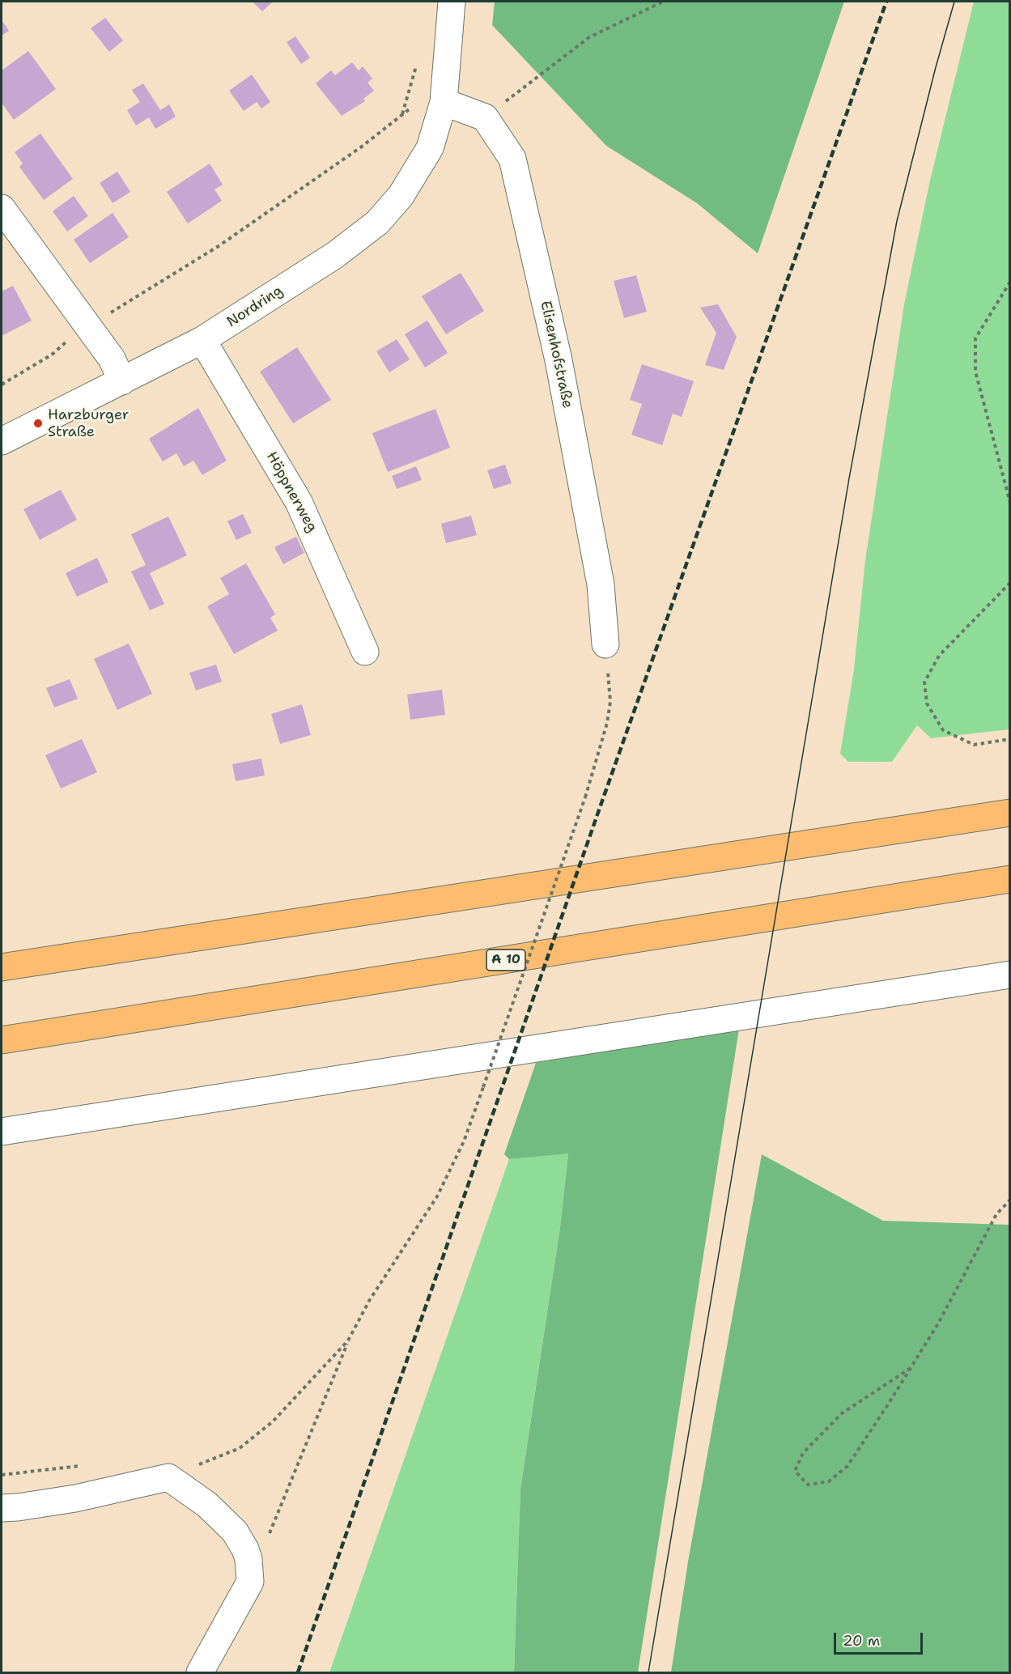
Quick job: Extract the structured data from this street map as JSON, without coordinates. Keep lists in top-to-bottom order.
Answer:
{
  "streets": {
    "highway": ["A 10"],
    "street": ["Nordring", "Elisenhofstraße", "Höppnerweg"]
  },
  "crossings": [
    ["Nordring", "Höppnerweg"]
  ],
  "places": ["Harzburger Straße"],
  "scale_bar": "20 m"
}
